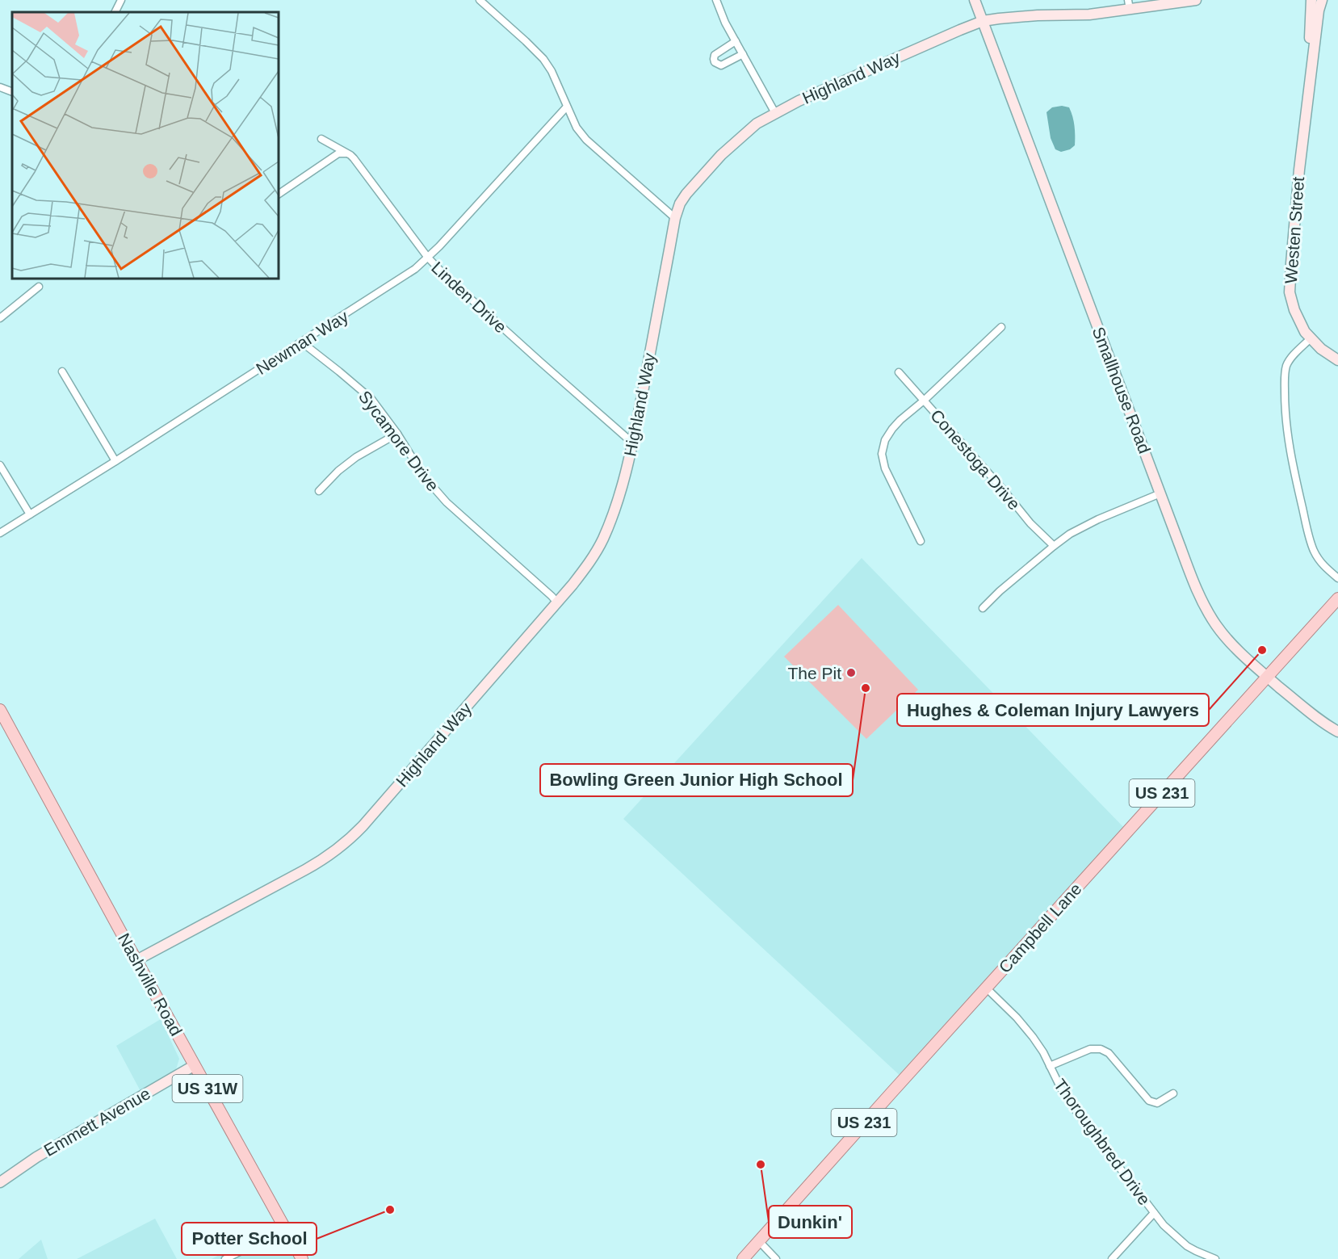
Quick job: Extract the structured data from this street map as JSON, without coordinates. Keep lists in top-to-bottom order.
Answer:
{
  "streets": {
    "main road": [
      "US 231",
      "Campbell Lane",
      "Nashville Road",
      "US 31W"
    ],
    "street": [
      "Highland Way",
      "Westen Street",
      "Linden Drive",
      "Newman Way",
      "Smallhouse Road",
      "Sycamore Drive",
      "Conestoga Drive",
      "Emmett Avenue",
      "Thoroughbred Drive"
    ]
  },
  "crossings": [
    ["Highland Way", "Linden Drive"],
    ["Highland Way", "Smallhouse Road"],
    ["Highland Way", "Sycamore Drive"],
    ["Highland Way", "Nashville Road"],
    ["Linden Drive", "Newman Way"],
    ["Newman Way", "Sycamore Drive"],
    ["Smallhouse Road", "Campbell Lane"],
    ["Campbell Lane", "Thoroughbred Drive"],
    ["Nashville Road", "Emmett Avenue"]
  ],
  "places": [
    "Hughes & Coleman Injury Lawyers",
    "The Pit",
    "Bowling Green Junior High School",
    "Dunkin'",
    "Potter School"
  ]
}
